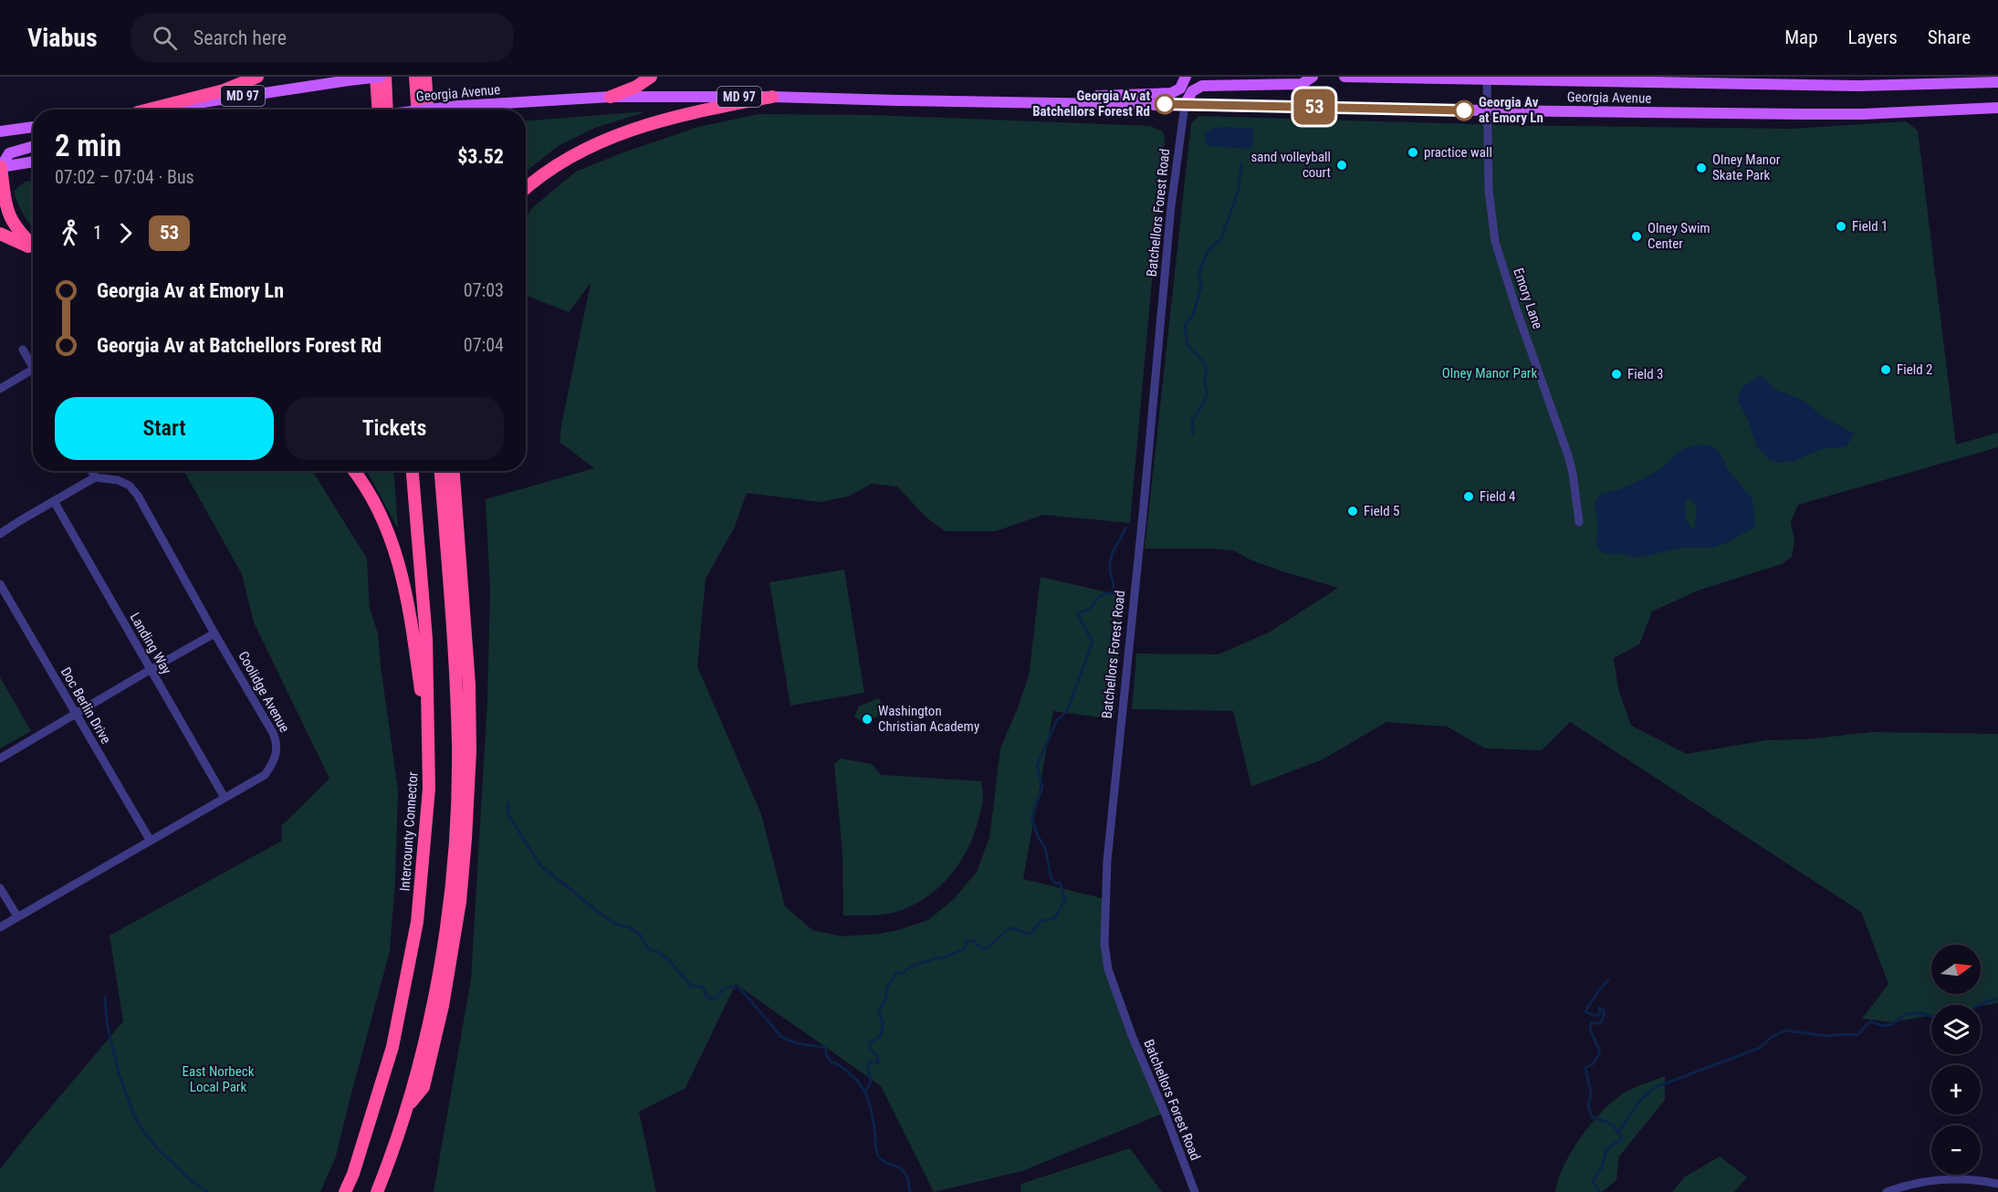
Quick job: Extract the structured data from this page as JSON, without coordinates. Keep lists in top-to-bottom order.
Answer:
{
  "streets": {
    "highway": ["Intercounty Connector"],
    "main road": ["Georgia Avenue", "MD 97"],
    "street": [
      "Batchellors Forest Road",
      "Emory Lane",
      "Landing Way",
      "Coolidge Avenue",
      "Doc Berlin Drive"
    ]
  },
  "crossings": [
    ["Georgia Avenue", "Batchellors Forest Road"],
    ["Georgia Avenue", "Emory Lane"],
    ["Landing Way", "Coolidge Avenue"],
    ["Coolidge Avenue", "Doc Berlin Drive"]
  ],
  "parks": ["Olney Manor Park", "East Norbeck Local Park"],
  "places": [
    "Georgia Av at Batchellors Forest Rd",
    "Georgia Av at Emory Ln",
    "practice wall",
    "sand volleyball court",
    "Olney Manor Skate Park",
    "Field 1",
    "Olney Swim Center",
    "Field 2",
    "Field 3",
    "Field 4",
    "Field 5",
    "Washington Christian Academy"
  ],
  "lines": ["bus line 53"],
  "north": "right",
  "page": {
    "header": "Viabus",
    "search": "Search here",
    "nav": ["Map", "Layers", "Share"],
    "on_map": "53",
    "heading": ["2 min", "07:02 – 07:04 · Bus", "$3.52"],
    "legs": ["1", "53"],
    "list": [
      {
        "name": "Georgia Av at Emory Ln",
        "value": "07:03"
      },
      {
        "name": "Georgia Av at Batchellors Forest Rd",
        "value": "07:04"
      }
    ],
    "buttons": ["Start", "Tickets"],
    "map_buttons": ["+", "−"]
  }
}
